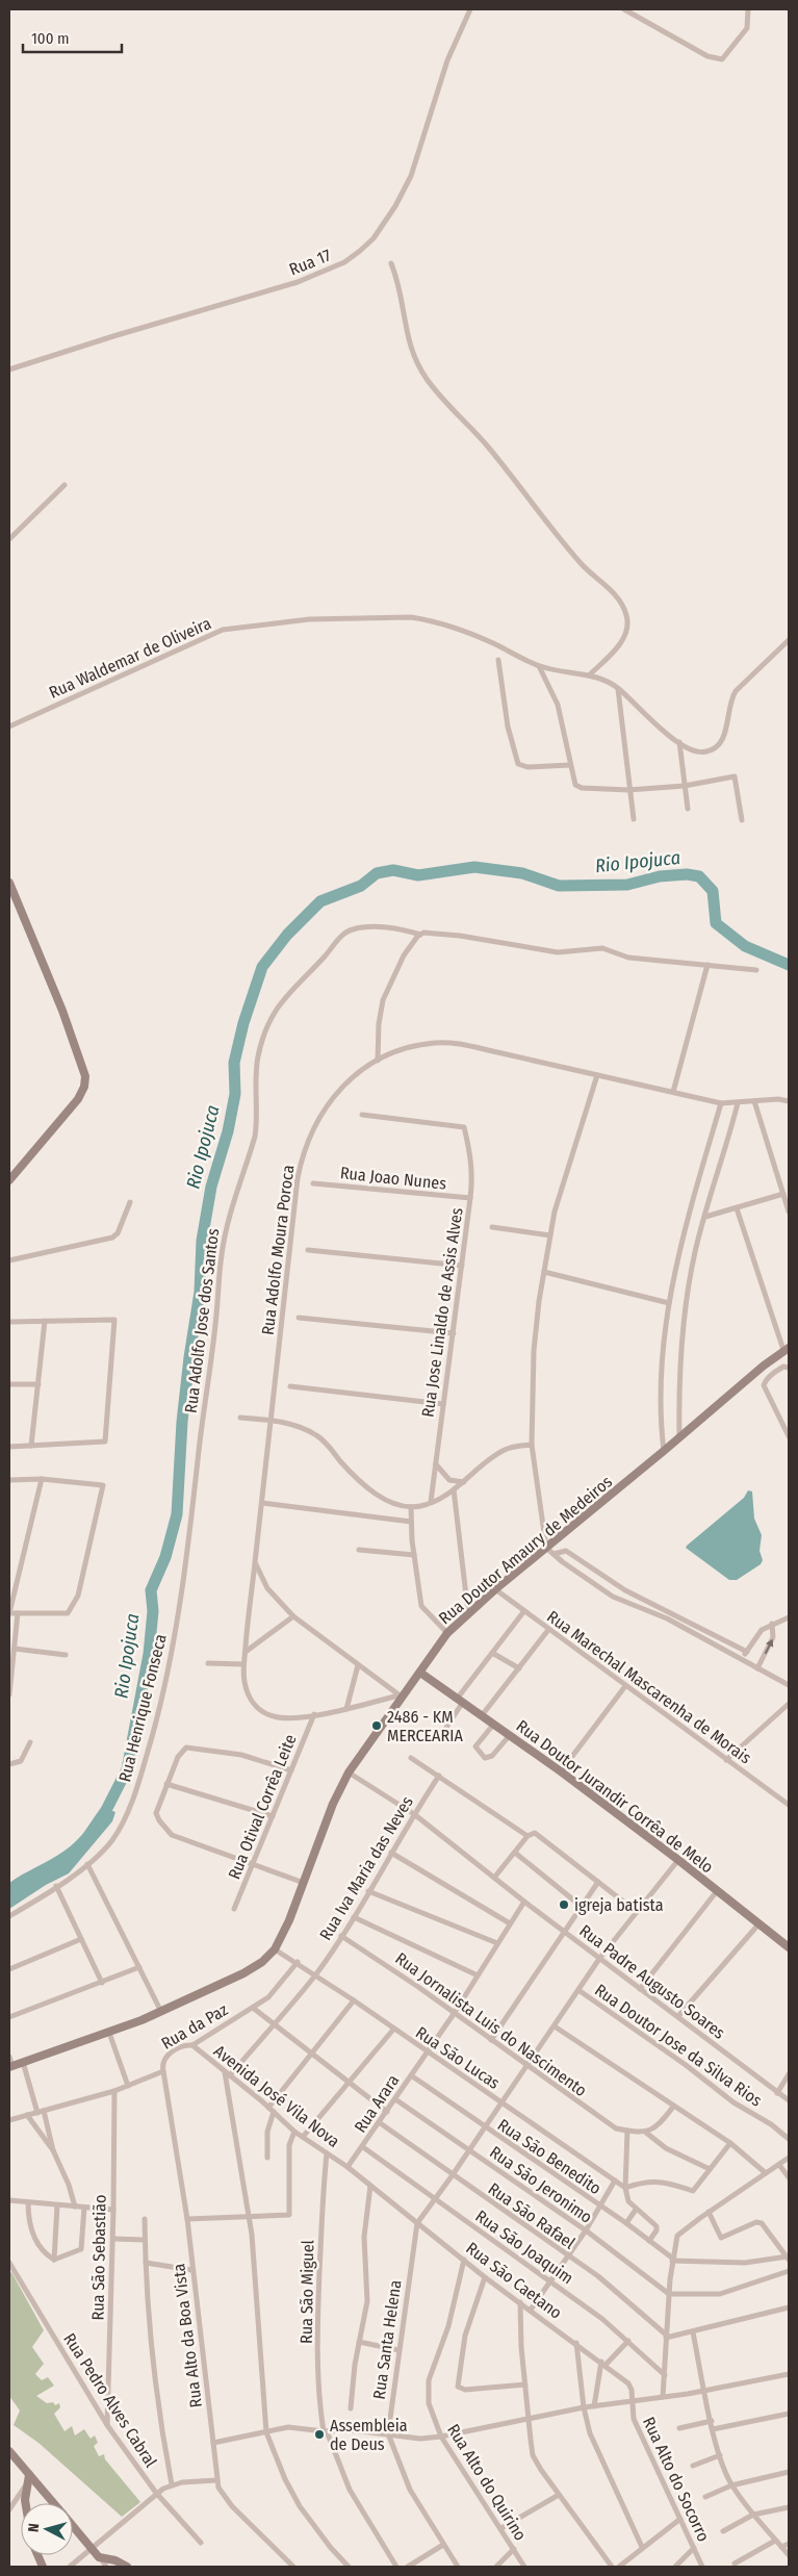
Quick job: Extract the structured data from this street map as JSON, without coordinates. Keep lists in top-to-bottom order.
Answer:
{
  "streets": {
    "street": [
      "Rua 17",
      "Rua Waldemar de Oliveira",
      "Rua Joao Nunes",
      "Rua Adolfo Moura Poroca",
      "Rua Jose Linaldo de Assis Alves",
      "Rua Adolfo Jose dos Santos",
      "Rua Doutor Amaury de Medeiros",
      "Rua Marechal Mascarenha de Morais",
      "Rua Henrique Fonseca",
      "Rua Doutor Jurandir Corrêa de Melo",
      "Rua Otival Corrêa Leite",
      "Rua Iva Maria das Neves",
      "Rua Padre Augusto Soares",
      "Rua Jornalista Luis do Nascimento",
      "Rua da Paz",
      "Rua Doutor Jose da Silva Rios",
      "Rua São Lucas",
      "Avenida José Vila Nova",
      "Rua Arara",
      "Rua São Benedito",
      "Rua São Jeronimo",
      "Rua São Rafael",
      "Rua São Joaquim",
      "Rua São Sebastião",
      "Rua São Caetano",
      "Rua São Miguel",
      "Rua Alto da Boa Vista",
      "Rua Santa Helena",
      "Rua Pedro Alves Cabral",
      "Rua Alto do Socorro",
      "Rua Alto do Quirino"
    ]
  },
  "crossings": [
    ["Rua Joao Nunes", "Rua Jose Linaldo de Assis Alves"],
    ["Rua Adolfo Moura Poroca", "Rua Otival Corrêa Leite"],
    ["Rua Adolfo Jose dos Santos", "Rua Henrique Fonseca"],
    ["Rua Doutor Amaury de Medeiros", "Rua Marechal Mascarenha de Morais"],
    ["Rua Doutor Amaury de Medeiros", "Rua Doutor Jurandir Corrêa de Melo"],
    ["Rua Doutor Amaury de Medeiros", "Rua Padre Augusto Soares"],
    ["Rua Doutor Amaury de Medeiros", "Rua São Lucas"],
    ["Rua Iva Maria das Neves", "Rua Padre Augusto Soares"],
    ["Rua Iva Maria das Neves", "Rua Jornalista Luis do Nascimento"],
    ["Rua Iva Maria das Neves", "Rua São Lucas"],
    ["Rua Iva Maria das Neves", "Avenida José Vila Nova"],
    ["Rua Padre Augusto Soares", "Rua Arara"],
    ["Rua Jornalista Luis do Nascimento", "Rua Arara"],
    ["Rua da Paz", "Rua São Lucas"],
    ["Rua da Paz", "Avenida José Vila Nova"],
    ["Rua da Paz", "Rua São Sebastião"],
    ["Rua da Paz", "Rua Alto da Boa Vista"],
    ["Rua São Lucas", "Rua Arara"],
    ["Avenida José Vila Nova", "Rua Arara"],
    ["Avenida José Vila Nova", "Rua São Caetano"],
    ["Avenida José Vila Nova", "Rua São Miguel"],
    ["Rua Arara", "Rua São Benedito"],
    ["Rua Arara", "Rua São Jeronimo"],
    ["Rua Arara", "Rua São Rafael"],
    ["Rua Arara", "Rua São Joaquim"],
    ["Rua São Sebastião", "Rua Pedro Alves Cabral"],
    ["Rua São Caetano", "Rua Santa Helena"],
    ["Rua São Caetano", "Rua Alto do Socorro"],
    ["Rua São Caetano", "Rua Alto do Quirino"]
  ],
  "water": ["Rio Ipojuca"],
  "places": ["2486 - KM MERCEARIA", "igreja batista", "Assembleia de Deus"],
  "scale_bar": "100 m",
  "north": "left"
}
